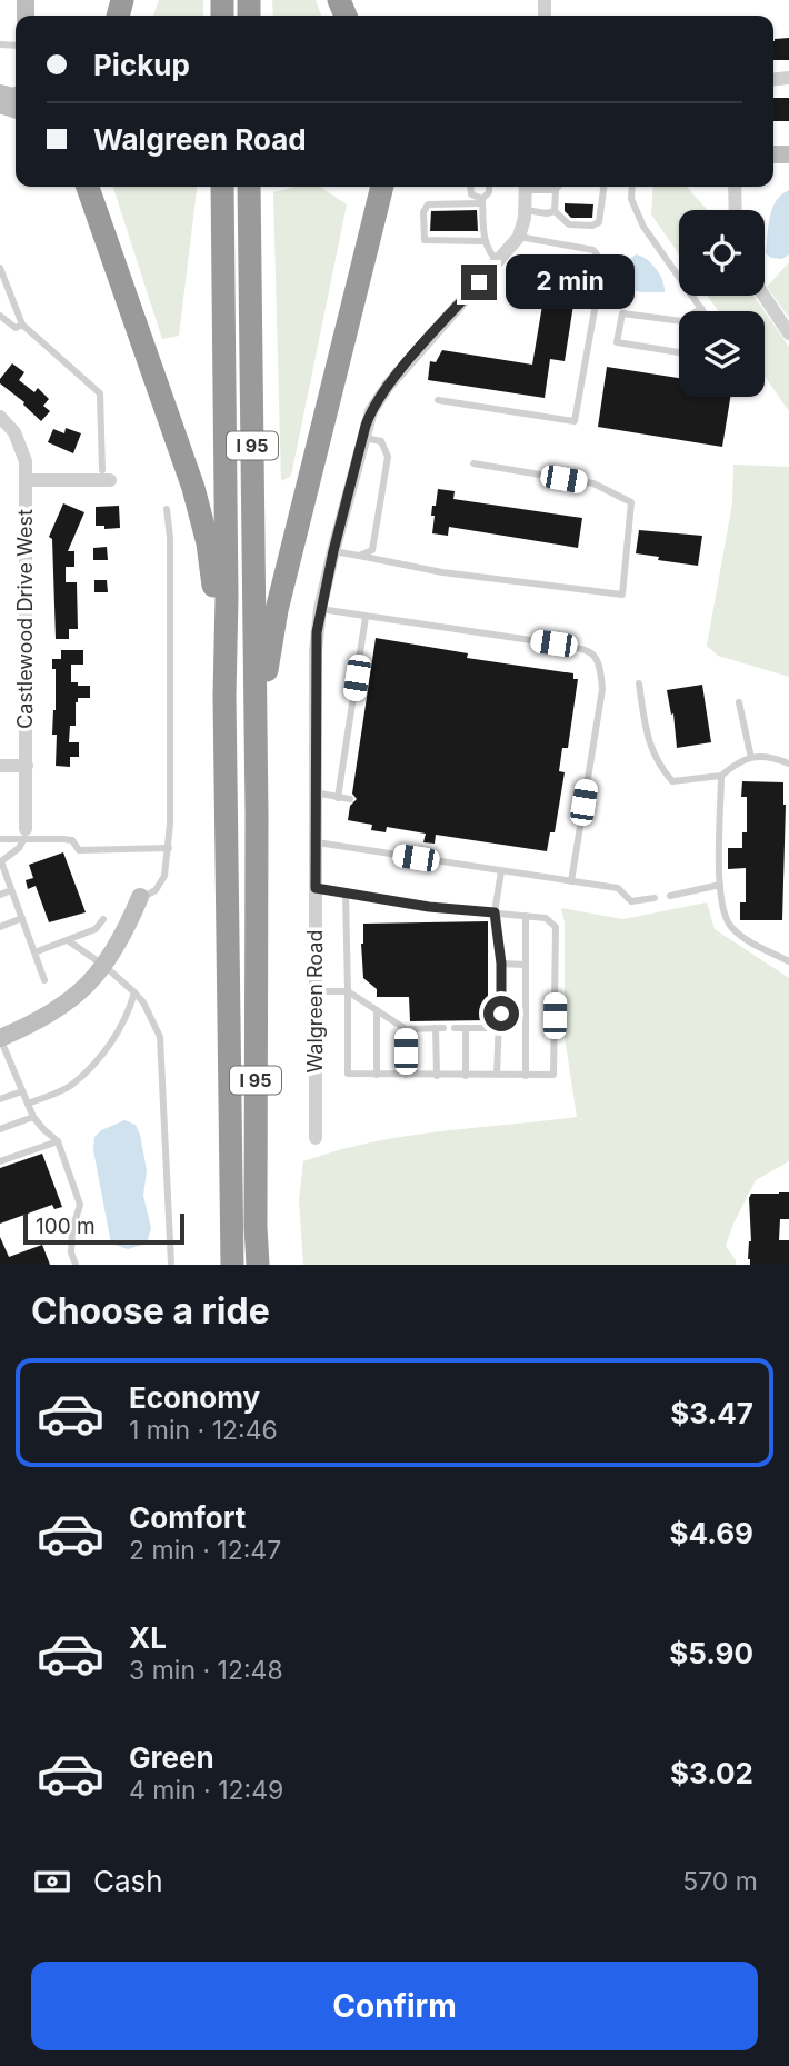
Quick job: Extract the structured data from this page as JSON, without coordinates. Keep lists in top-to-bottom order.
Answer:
{
  "streets": {
    "highway": ["I 95"],
    "street": ["Castlewood Drive West", "Walgreen Road"]
  },
  "scale_bar": "100 m",
  "page": {
    "banner": ["Pickup", "Walgreen Road"],
    "bubble": "2 min",
    "scale": "100 m",
    "heading": "Choose a ride",
    "list": [
      {
        "name": "Economy",
        "note": "1 min · 12:46",
        "value": "$3.47"
      },
      {
        "name": "Comfort",
        "note": "2 min · 12:47",
        "value": "$4.69"
      },
      {
        "name": "XL",
        "note": "3 min · 12:48",
        "value": "$5.90"
      },
      {
        "name": "Green",
        "note": "4 min · 12:49",
        "value": "$3.02"
      }
    ],
    "pay": ["Cash", "570 m"],
    "buttons": "Confirm"
  }
}
